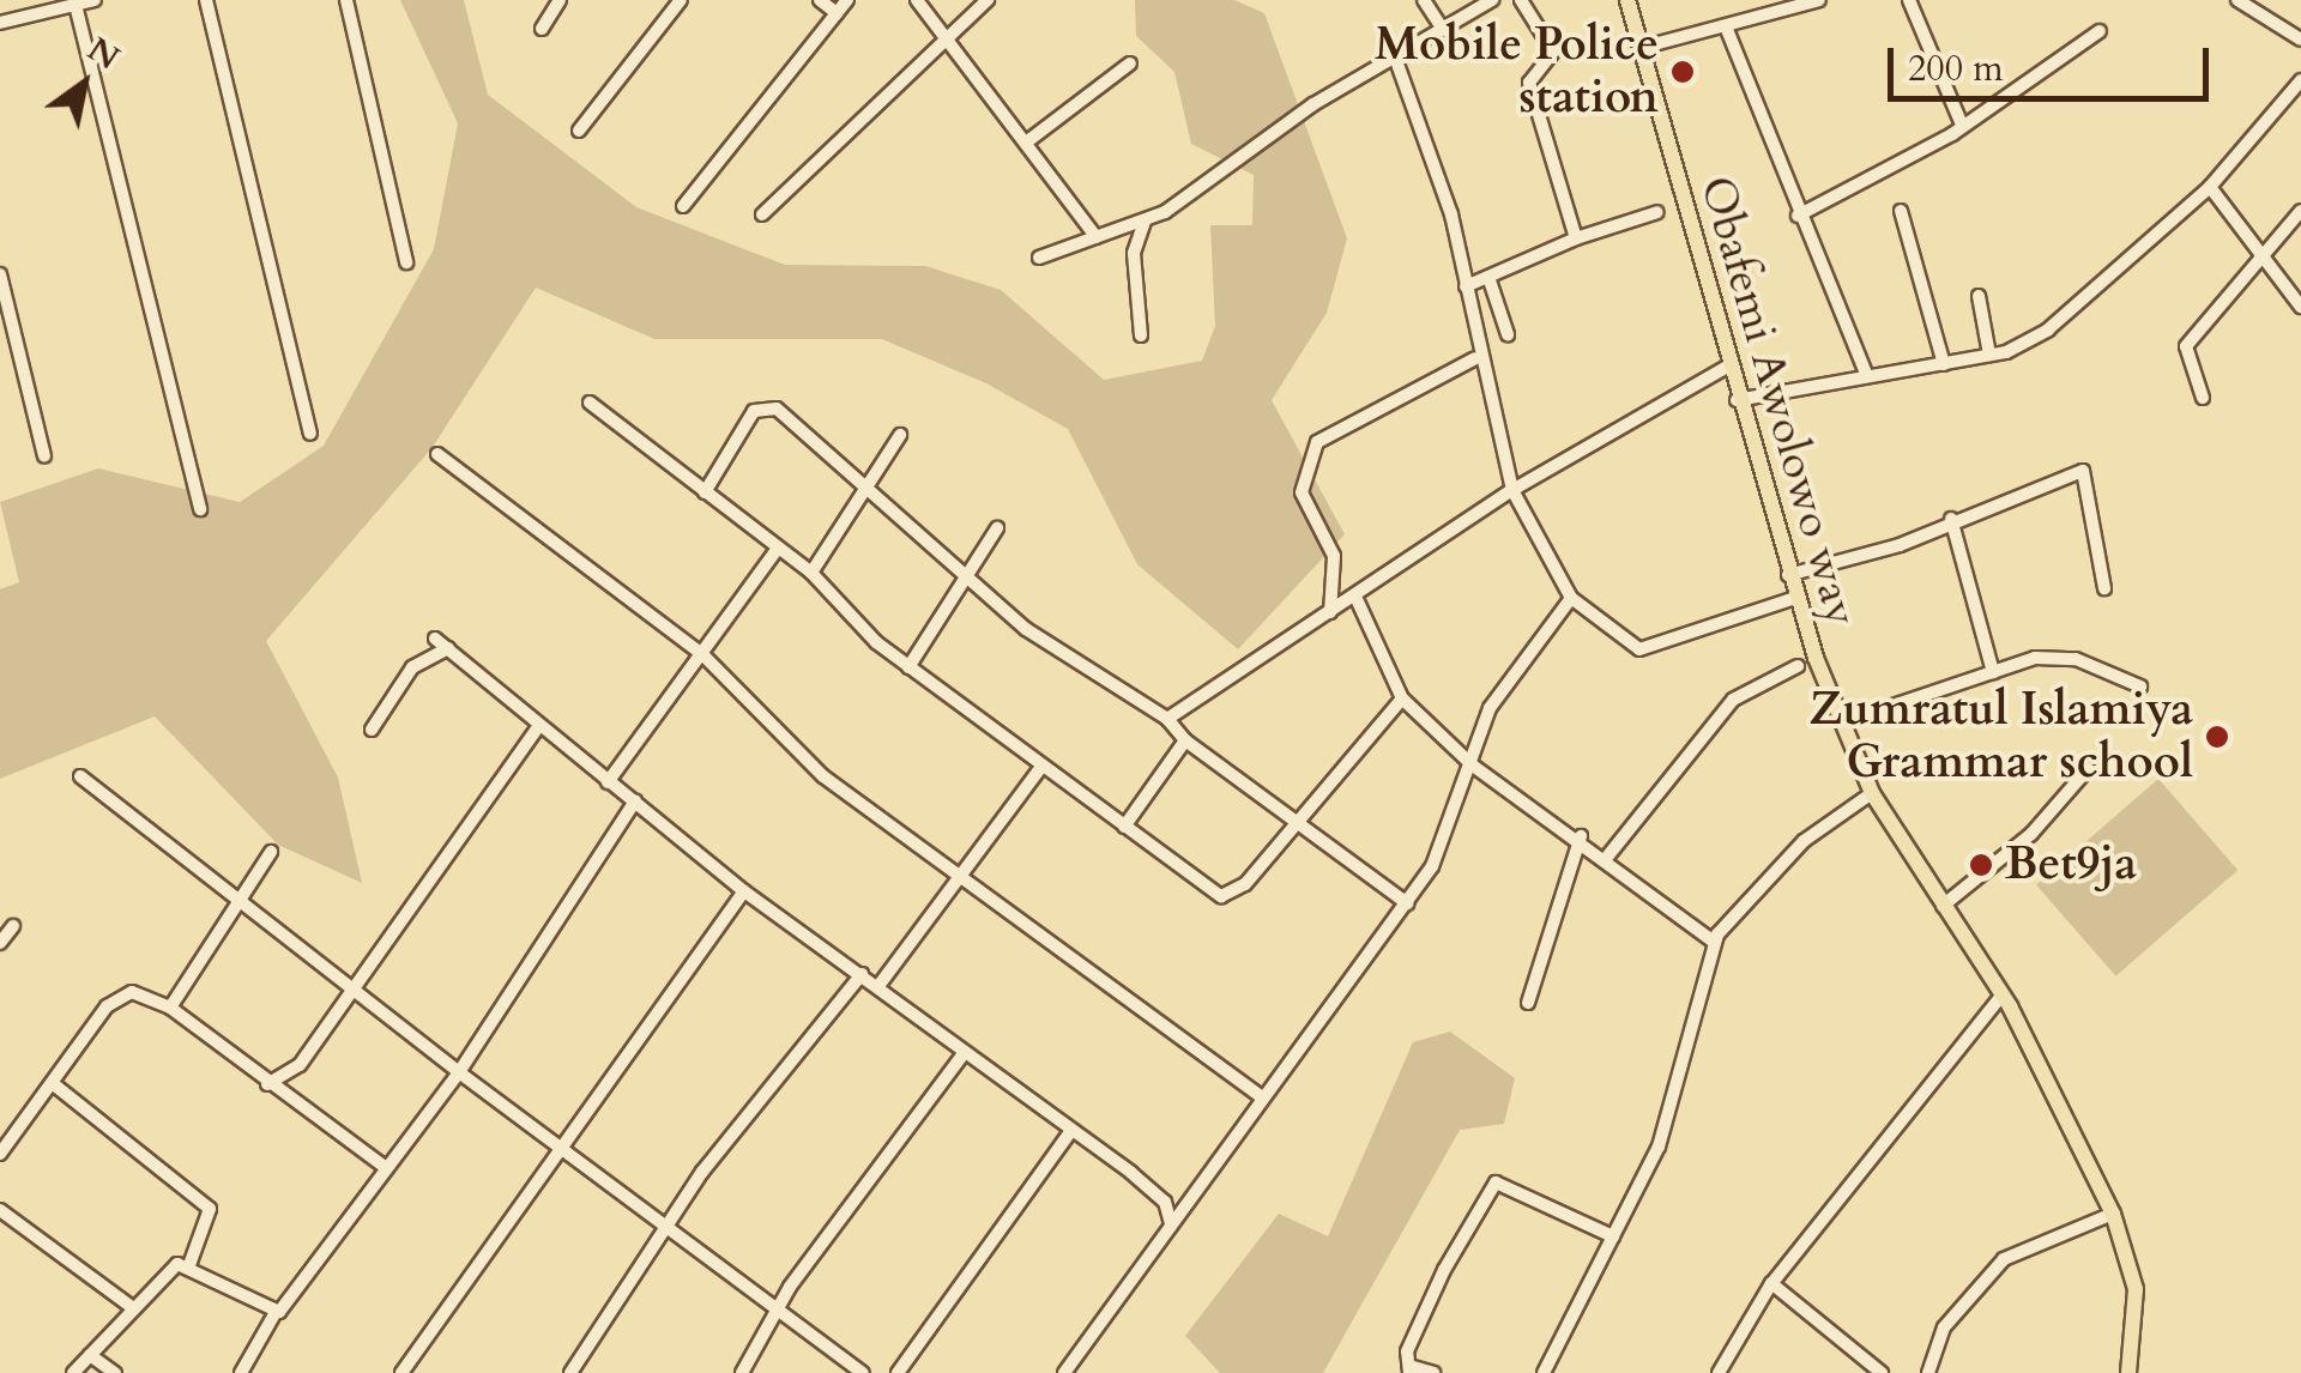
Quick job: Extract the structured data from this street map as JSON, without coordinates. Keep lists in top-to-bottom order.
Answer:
{
  "streets": {
    "main road": ["Obafemi Awolowo way"]
  },
  "places": ["Mobile Police station", "Zumratul Islamiya Grammar school", "Bet9ja"],
  "scale_bar": "200 m",
  "north": "top right"
}
